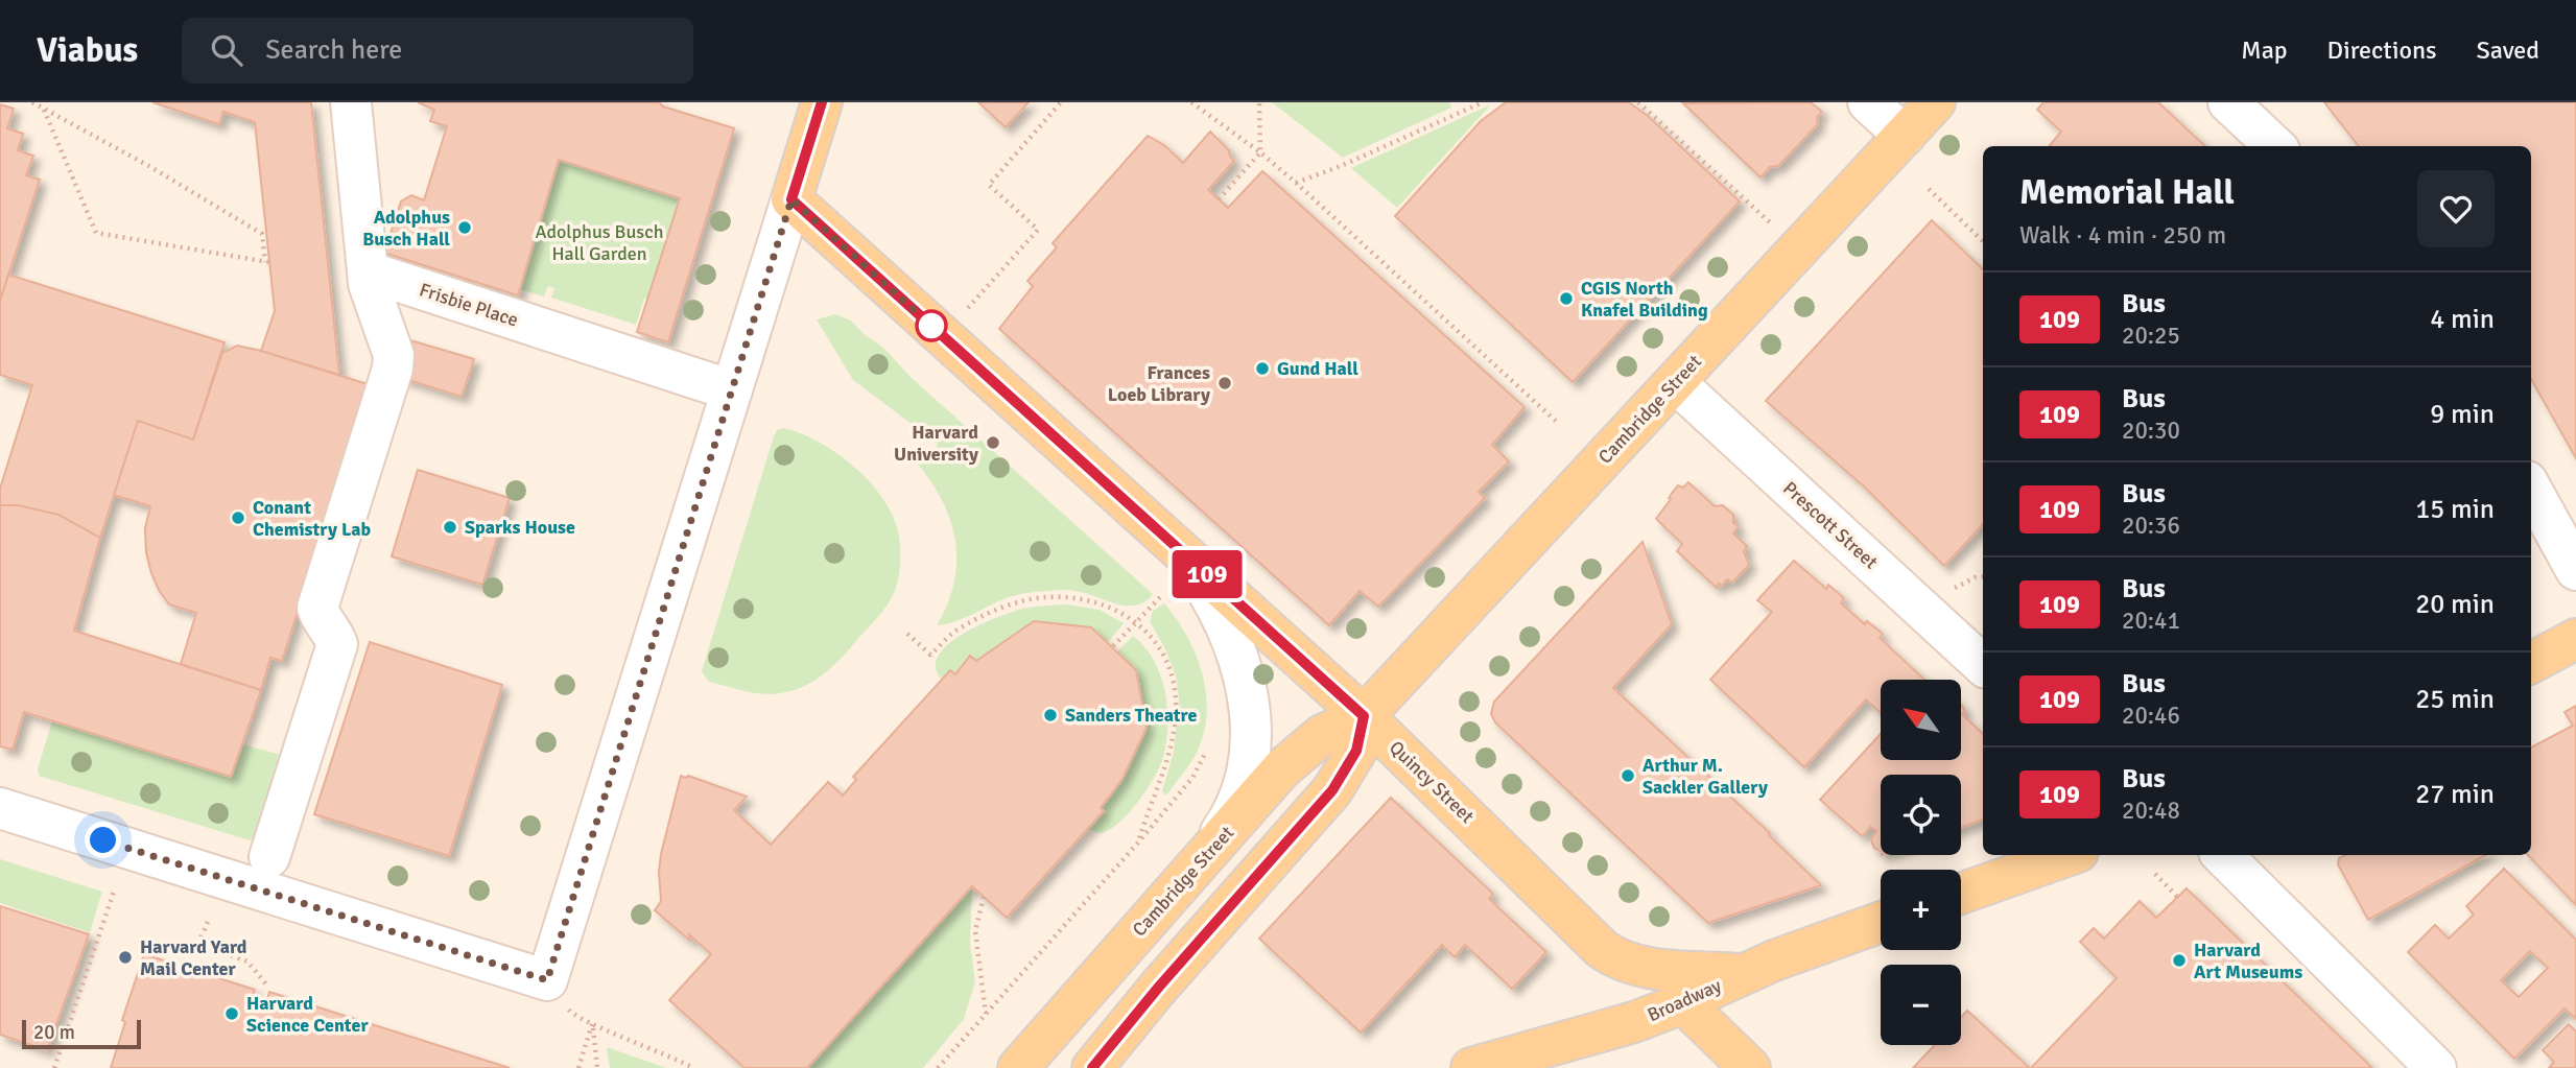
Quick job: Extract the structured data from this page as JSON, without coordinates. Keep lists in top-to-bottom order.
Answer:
{
  "streets": {
    "main road": ["Cambridge Street", "Quincy Street", "Broadway"],
    "street": ["Frisbie Place", "Prescott Street"]
  },
  "crossings": [
    ["Cambridge Street", "Prescott Street"],
    ["Cambridge Street", "Quincy Street"],
    ["Quincy Street", "Broadway"]
  ],
  "parks": ["Adolphus Busch Hall Garden"],
  "places": [
    "Adolphus Busch Hall",
    "CGIS North Knafel Building",
    "Gund Hall",
    "Frances Loeb Library",
    "Harvard University",
    "Conant Chemistry Lab",
    "Sparks House",
    "Sanders Theatre",
    "Arthur M. Sackler Gallery",
    "Harvard Yard Mail Center",
    "Harvard Art Museums",
    "Harvard Science Center"
  ],
  "lines": ["bus line 109"],
  "scale_bar": "20 m",
  "north": "top left",
  "page": {
    "header": "Viabus",
    "search": "Search here",
    "nav": ["Map", "Directions", "Saved"],
    "on_map": "109",
    "heading": ["Memorial Hall", "Walk · 4 min · 250 m"],
    "list": [
      {
        "mark": "109",
        "name": "Bus",
        "note": "20:25",
        "value": "4 min"
      },
      {
        "mark": "109",
        "name": "Bus",
        "note": "20:30",
        "value": "9 min"
      },
      {
        "mark": "109",
        "name": "Bus",
        "note": "20:36",
        "value": "15 min"
      },
      {
        "mark": "109",
        "name": "Bus",
        "note": "20:41",
        "value": "20 min"
      },
      {
        "mark": "109",
        "name": "Bus",
        "note": "20:46",
        "value": "25 min"
      },
      {
        "mark": "109",
        "name": "Bus",
        "note": "20:48",
        "value": "27 min"
      }
    ],
    "map_buttons": ["+", "−"],
    "scale": "20 m"
  }
}
